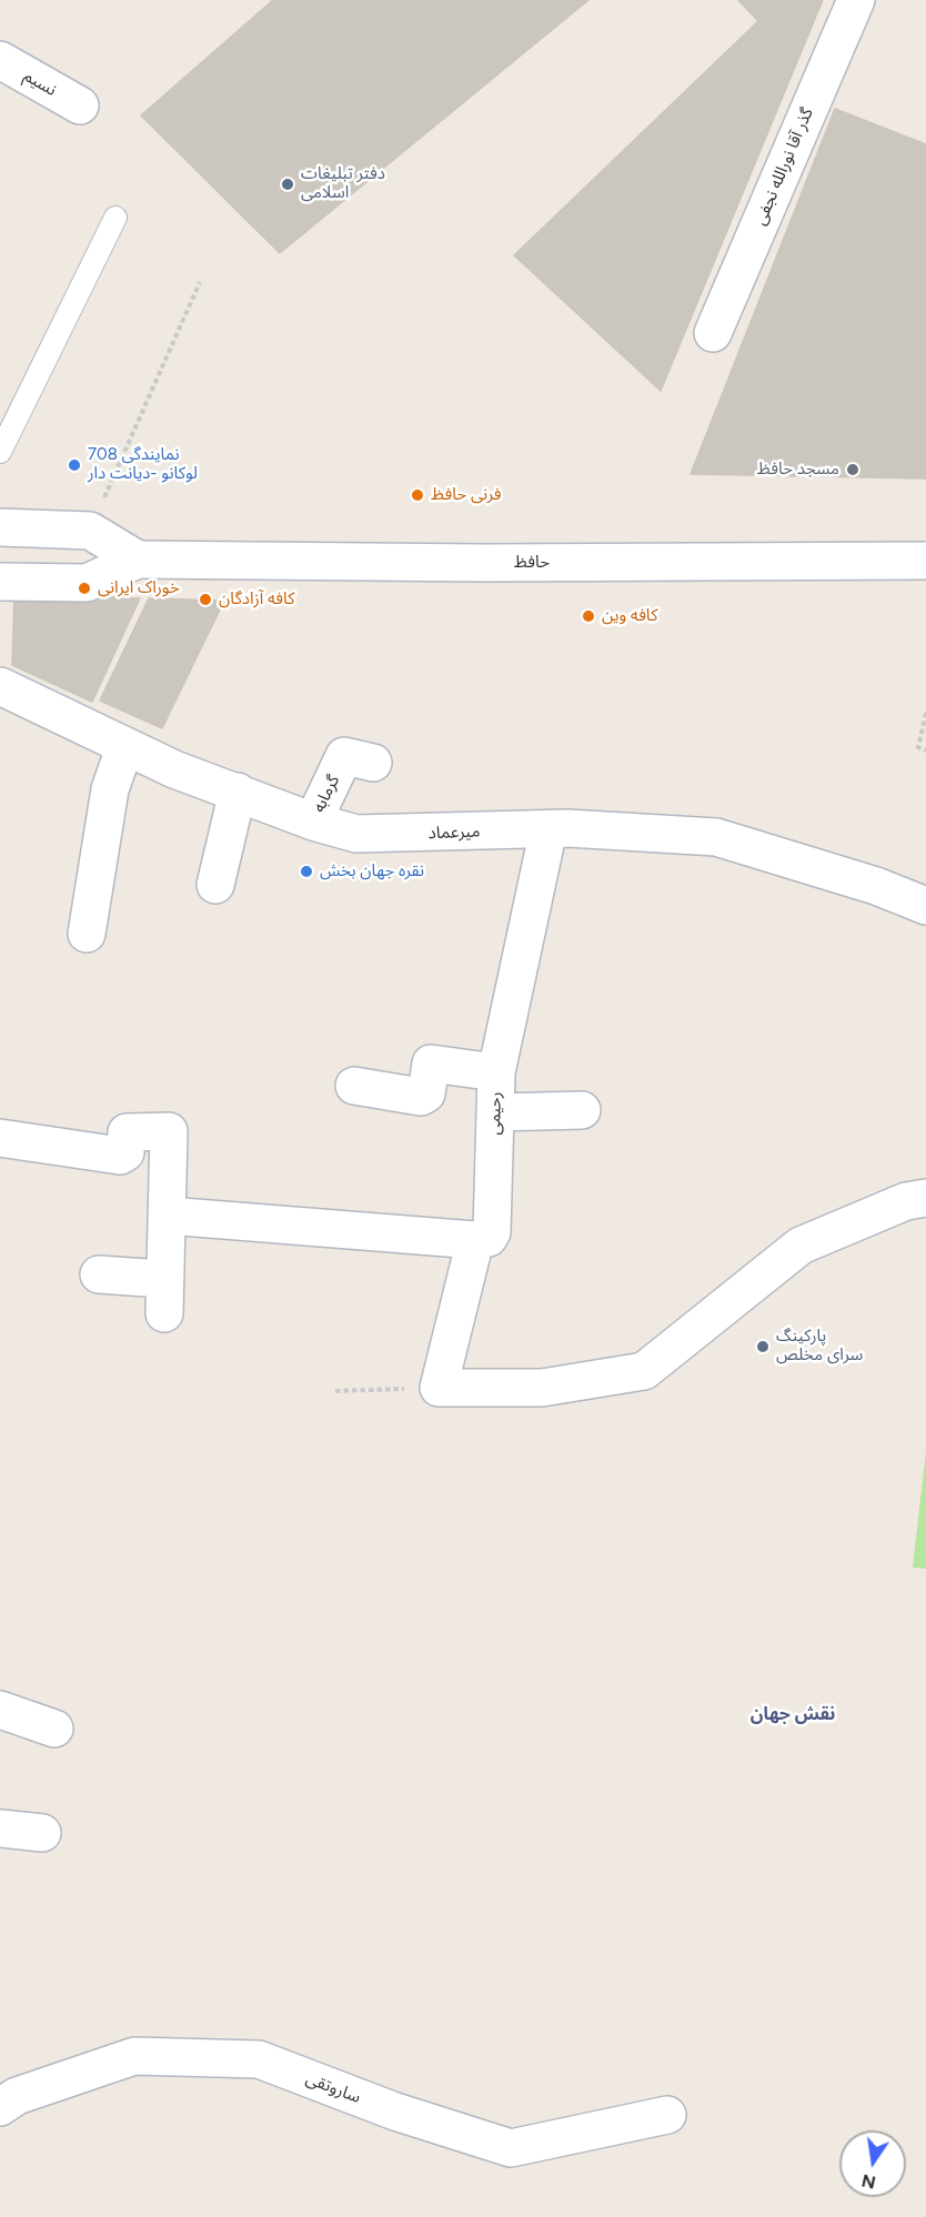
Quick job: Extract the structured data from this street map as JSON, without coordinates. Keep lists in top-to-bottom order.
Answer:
{
  "streets": {
    "street": [
      "نسیم",
      "گذر آقا نورالله نجفی",
      "حافظ",
      "گرمابه",
      "میرعماد",
      "رحیمی",
      "ساروتقی"
    ]
  },
  "crossings": [
    ["گرمابه", "میرعماد"],
    ["میرعماد", "رحیمی"]
  ],
  "districts": ["نقش جهان"],
  "places": [
    "دفتر تبلیغات اسلامی",
    "نمایندگی 708 لوکانو -دیانت دار",
    "مسجد حافظ",
    "فرنی حافظ",
    "خوراک ایرانی",
    "کافه آزادگان",
    "کافه وین",
    "نقره جهان بخش",
    "پارکینگ سرای مخلص"
  ],
  "north": "bottom"
}
